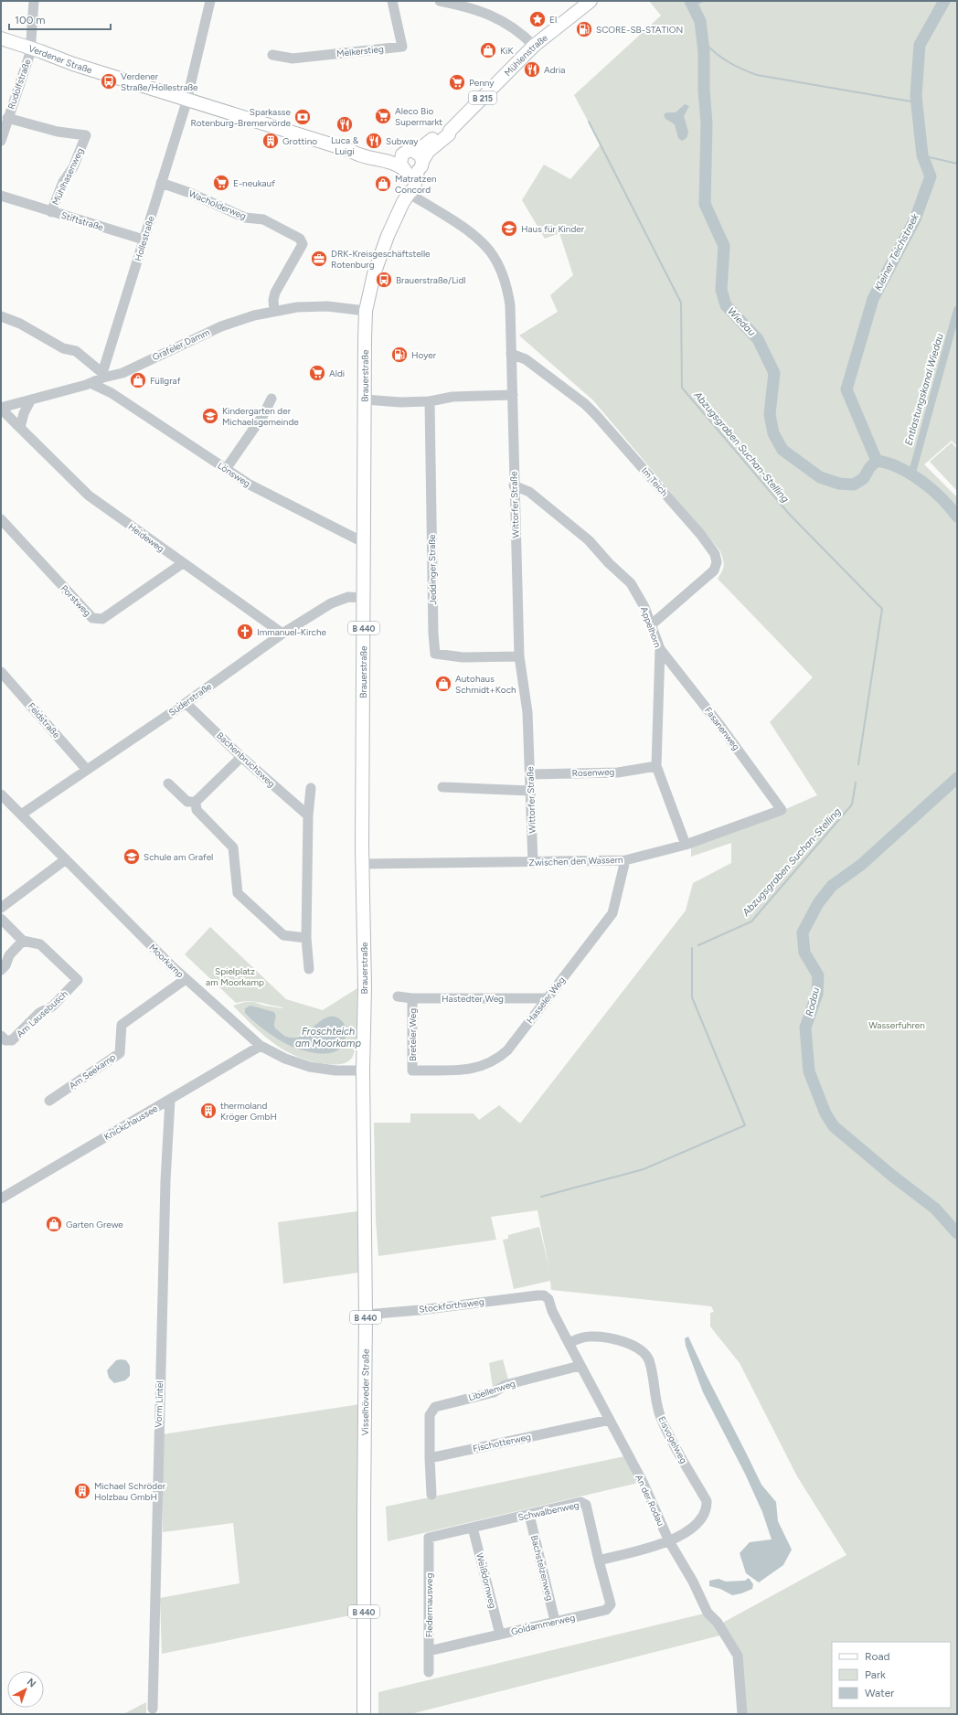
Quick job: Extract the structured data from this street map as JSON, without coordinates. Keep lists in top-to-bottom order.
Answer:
{
  "streets": {
    "main road": [
      "Mühlenstraße",
      "Verdener Straße",
      "B 215",
      "Brauerstraße",
      "B 440",
      "Visselhöveder Straße"
    ],
    "street": [
      "Melkerstieg",
      "Rudolfstraße",
      "Mühlhasenweg",
      "Wacholderweg",
      "Stiftstraße",
      "Hollestraße",
      "Grafeler Damm",
      "Lönsweg",
      "Im Teich",
      "Wittorfer Straße",
      "Heideweg",
      "Jeddinger Straße",
      "Porstweg",
      "Appelhorn",
      "Süderstraße",
      "Feldstraße",
      "Fasanenweg",
      "Bachenbruchsweg",
      "Rosenweg",
      "Zwischen den Wassern",
      "Moorkamp",
      "Hastedter Weg",
      "Hasseler Weg",
      "Am Lausebusch",
      "Breteler Weg",
      "Am Seekamp",
      "Knickchaussee",
      "Stockforthsweg",
      "Libellenweg",
      "Vorm Lintel",
      "Eisvogelweg",
      "Fischotterweg",
      "An der Rodau",
      "Schwalbenweg",
      "Bachstelzenweg",
      "Weißdornweg",
      "Fledermausweg",
      "Goldammerweg"
    ]
  },
  "crossings": [
    ["Mühlenstraße", "Verdener Straße"],
    ["Mühlenstraße", "Brauerstraße"],
    ["Verdener Straße", "Rudolfstraße"],
    ["Verdener Straße", "Hollestraße"],
    ["Verdener Straße", "Brauerstraße"],
    ["Rudolfstraße", "Mühlhasenweg"],
    ["Mühlhasenweg", "Stiftstraße"],
    ["Wacholderweg", "Hollestraße"],
    ["Wacholderweg", "Grafeler Damm"],
    ["Stiftstraße", "Hollestraße"],
    ["Hollestraße", "Grafeler Damm"],
    ["Grafeler Damm", "Brauerstraße"],
    ["Grafeler Damm", "Lönsweg"],
    ["Grafeler Damm", "Heideweg"],
    ["Brauerstraße", "Lönsweg"],
    ["Brauerstraße", "Wittorfer Straße"],
    ["Brauerstraße", "Süderstraße"],
    ["Brauerstraße", "Zwischen den Wassern"],
    ["Brauerstraße", "Moorkamp"],
    ["Brauerstraße", "Visselhöveder Straße"],
    ["Im Teich", "Wittorfer Straße"],
    ["Im Teich", "Appelhorn"],
    ["Wittorfer Straße", "Jeddinger Straße"],
    ["Wittorfer Straße", "Appelhorn"],
    ["Wittorfer Straße", "Rosenweg"],
    ["Wittorfer Straße", "Zwischen den Wassern"],
    ["Heideweg", "Porstweg"],
    ["Heideweg", "Süderstraße"],
    ["Appelhorn", "Fasanenweg"],
    ["Appelhorn", "Rosenweg"],
    ["Appelhorn", "Zwischen den Wassern"],
    ["Süderstraße", "Feldstraße"],
    ["Süderstraße", "Bachenbruchsweg"],
    ["Süderstraße", "Moorkamp"],
    ["Fasanenweg", "Zwischen den Wassern"],
    ["Zwischen den Wassern", "Hasseler Weg"],
    ["Moorkamp", "Am Seekamp"],
    ["Moorkamp", "Knickchaussee"],
    ["Moorkamp", "Visselhöveder Straße"],
    ["Hastedter Weg", "Hasseler Weg"],
    ["Hastedter Weg", "Breteler Weg"],
    ["Hasseler Weg", "Breteler Weg"],
    ["Knickchaussee", "Vorm Lintel"],
    ["Stockforthsweg", "Visselhöveder Straße"],
    ["Stockforthsweg", "An der Rodau"],
    ["Libellenweg", "Fischotterweg"],
    ["Libellenweg", "An der Rodau"],
    ["Eisvogelweg", "An der Rodau"],
    ["Fischotterweg", "An der Rodau"],
    ["Schwalbenweg", "Bachstelzenweg"],
    ["Schwalbenweg", "Weißdornweg"],
    ["Schwalbenweg", "Fledermausweg"],
    ["Schwalbenweg", "Goldammerweg"],
    ["Bachstelzenweg", "Goldammerweg"],
    ["Weißdornweg", "Goldammerweg"],
    ["Fledermausweg", "Goldammerweg"]
  ],
  "water": [
    "Kleiner Teichstreek",
    "Wiedau",
    "Entlastungskanal Wiedau",
    "Abzugsgraben Suchan-Stelling",
    "Rodau",
    "Froschteich am Moorkamp"
  ],
  "parks": ["Spielplatz am Moorkamp", "Wasserfuhren"],
  "places": {
    "place": ["El"],
    "fuel station": ["SCORE-SB-STATION", "Hoyer"],
    "shop": [
      "KiK",
      "Matratzen Concord",
      "Füllgraf",
      "Autohaus Schmidt+Koch",
      "Garten Grewe"
    ],
    "restaurant": ["Adria", "Luca & Luigi", "Subway"],
    "bus stop": ["Verdener Straße/Hollestraße", "Brauerstraße/Lidl"],
    "supermarket": [
      "Penny",
      "Aleco Bio Supermarkt",
      "E-neukauf",
      "Aldi"
    ],
    "bank": ["Sparkasse Rotenburg-Bremervörde"],
    "building": ["Grottino", "thermoland Kröger GmbH", "Michael Schröder Holzbau GmbH"],
    "school or university": ["Haus für Kinder", "Kindergarten der Michaelsgemeinde", "Schule am Grafel"],
    "office": ["DRK-Kreisgeschäftstelle Rotenburg"],
    "church": ["Immanuel-Kirche"]
  },
  "legend": ["Road", "Park", "Water"],
  "scale_bar": "100 m",
  "north": "top right"
}
